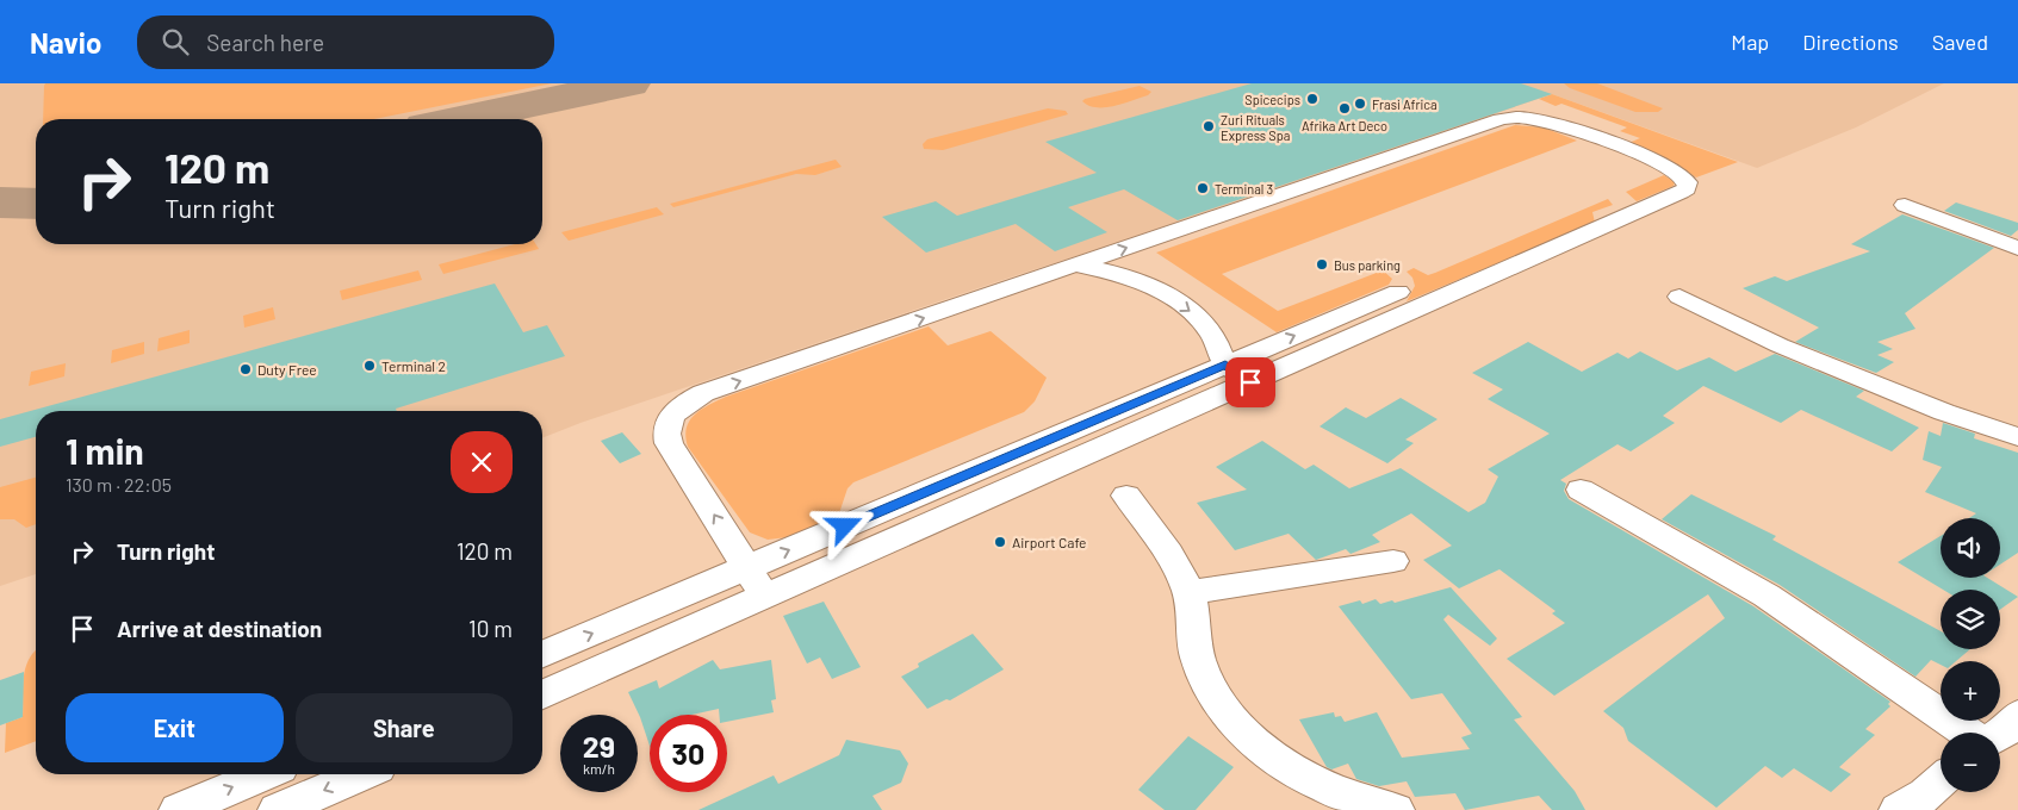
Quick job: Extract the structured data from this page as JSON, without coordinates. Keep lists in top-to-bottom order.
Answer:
{
  "places": [
    "Spicecips",
    "Frasi Africa",
    "Afrika Art Deco",
    "Zuri Rituals Express Spa",
    "Terminal 3",
    "Bus parking",
    "Terminal 2",
    "Duty Free",
    "Airport Cafe"
  ],
  "page": {
    "header": "Navio",
    "search": "Search here",
    "nav": ["Map", "Directions", "Saved"],
    "turn": ["120 m", "Turn right"],
    "heading": ["1 min", "130 m · 22:05"],
    "list": [
      {
        "name": "Turn right",
        "value": "120 m"
      },
      {
        "name": "Arrive at destination",
        "value": "10 m"
      }
    ],
    "map_buttons": ["+", "−"],
    "buttons": ["Exit", "Share"],
    "speed": "29 km/h",
    "limit": "30"
  }
}
